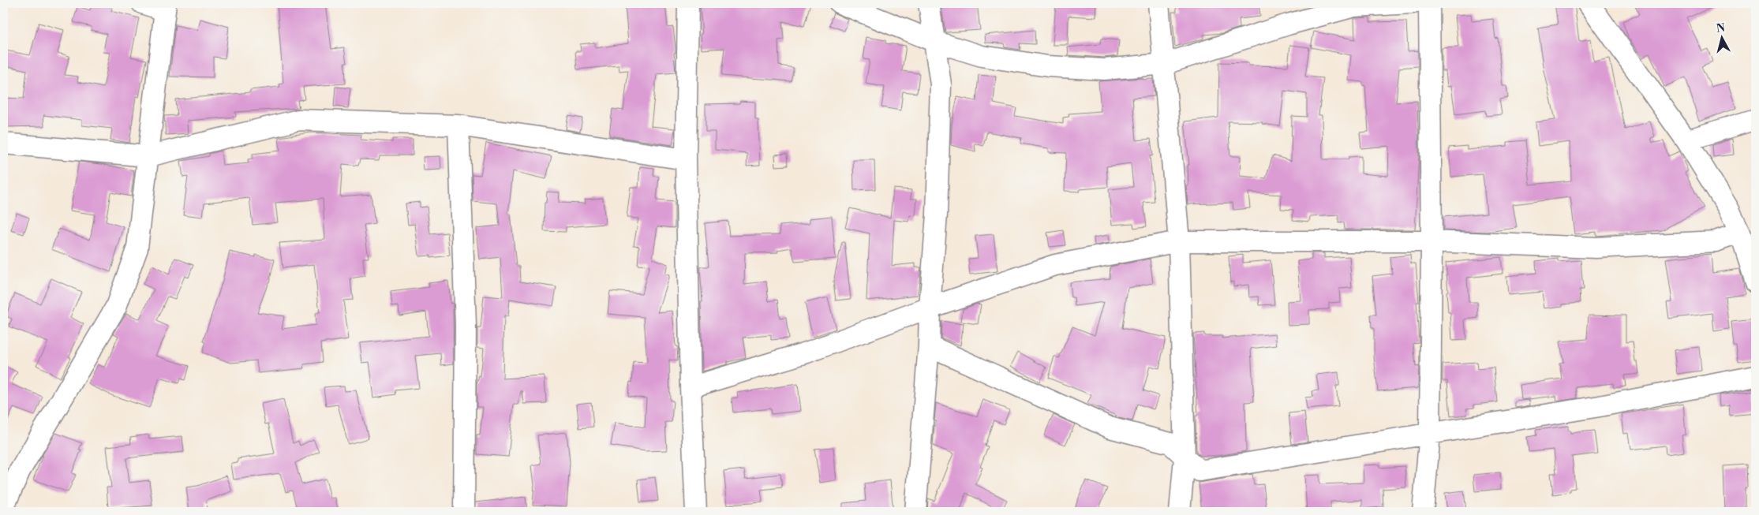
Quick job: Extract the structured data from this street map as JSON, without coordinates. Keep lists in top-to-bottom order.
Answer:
{
  "north": "top"
}
